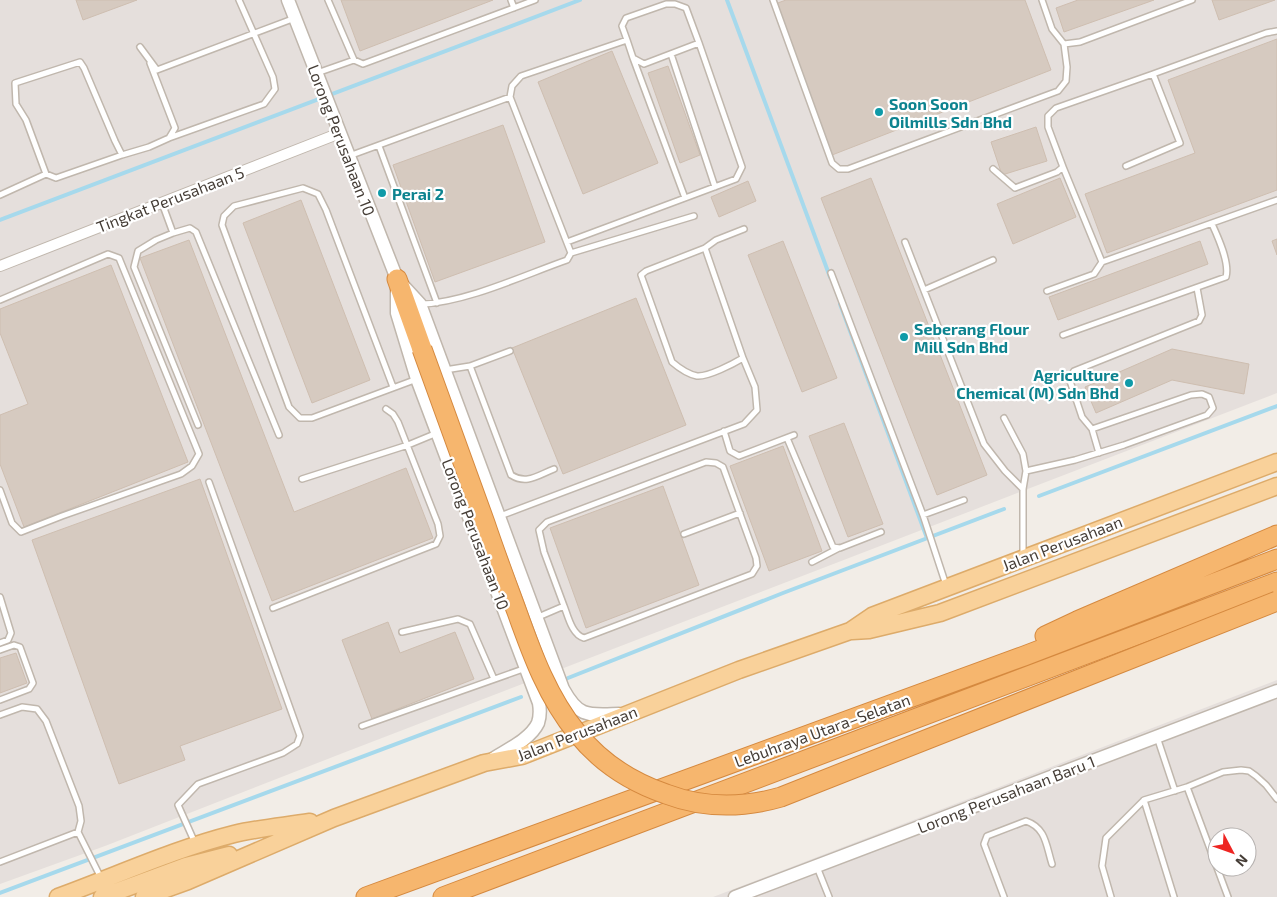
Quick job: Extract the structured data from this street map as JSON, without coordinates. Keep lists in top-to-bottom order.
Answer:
{
  "streets": {
    "highway": ["Lebuhraya Utara–Selatan"],
    "main road": ["Jalan Perusahaan"],
    "street": ["Lorong Perusahaan 10", "Tingkat Perusahaan 5", "Lorong Perusahaan Baru 1"]
  },
  "crossings": [
    ["Lorong Perusahaan 10", "Tingkat Perusahaan 5"],
    ["Lorong Perusahaan 10", "Jalan Perusahaan"]
  ],
  "places": [
    "Soon Soon Oilmills Sdn Bhd",
    "Perai 2",
    "Seberang Flour Mill Sdn Bhd",
    "Agriculture Chemical (M) Sdn Bhd"
  ],
  "north": "bottom right"
}
